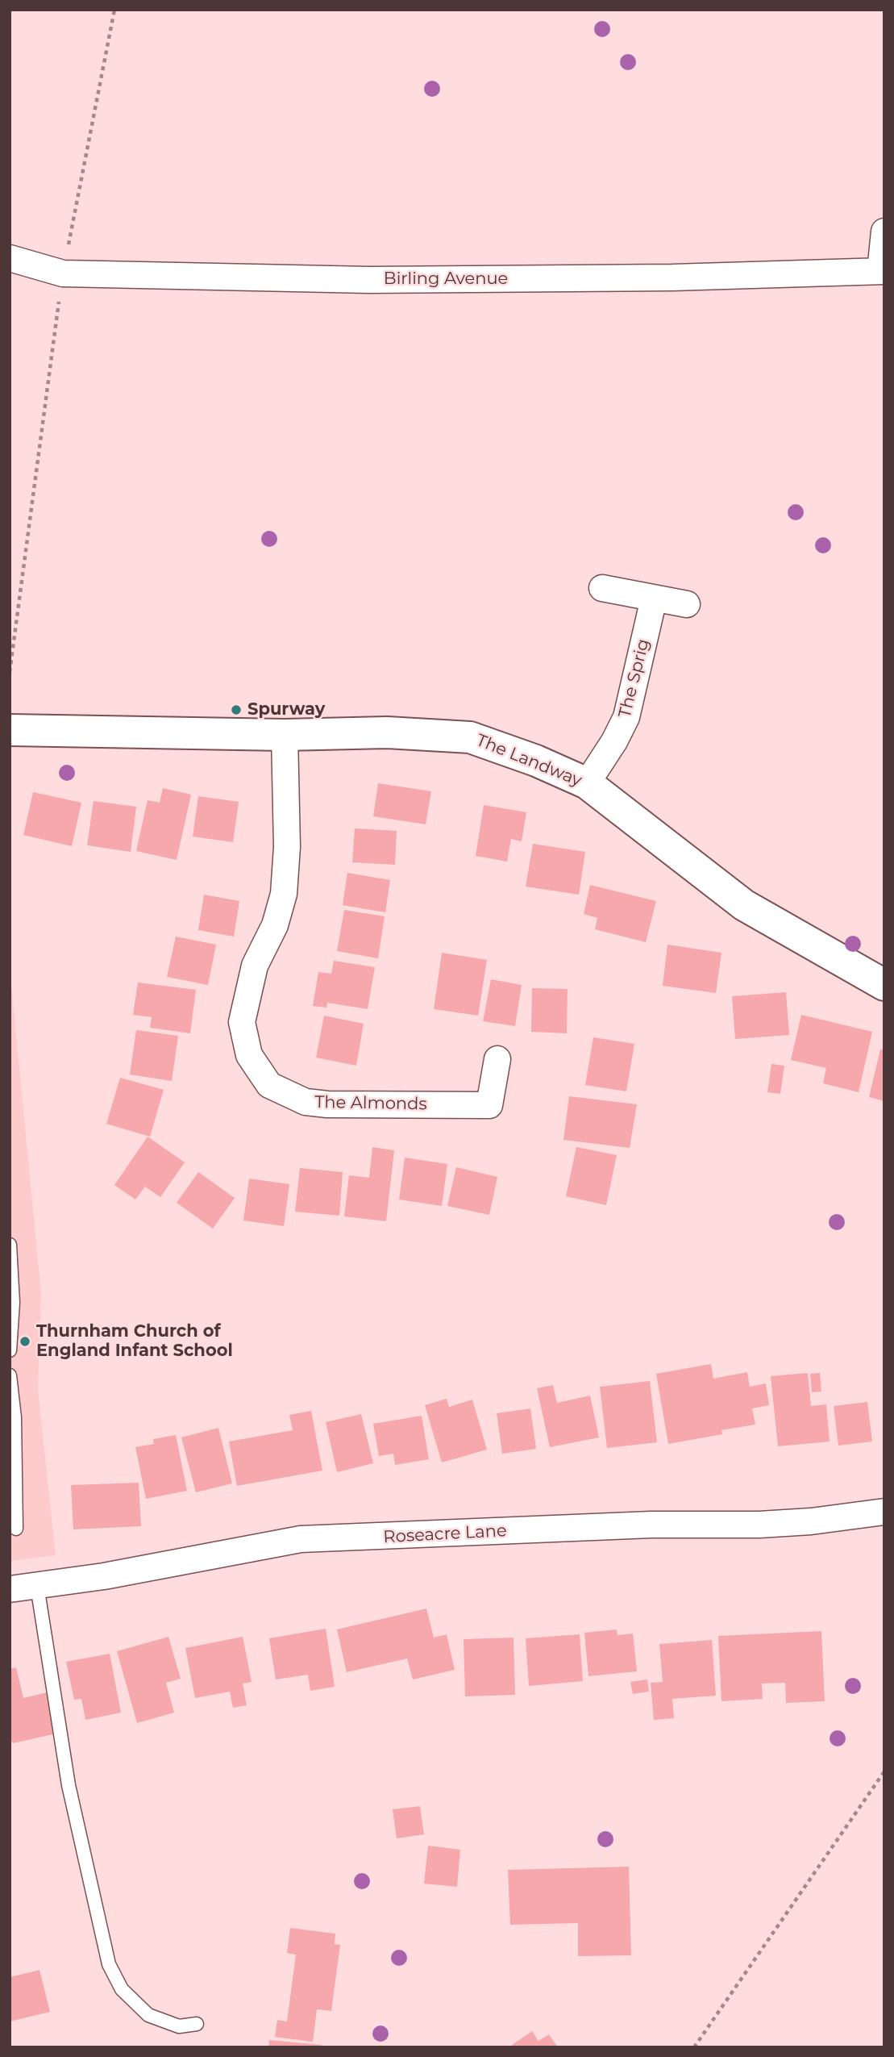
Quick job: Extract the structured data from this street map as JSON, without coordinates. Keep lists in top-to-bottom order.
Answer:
{
  "streets": {
    "street": [
      "Birling Avenue",
      "The Sprig",
      "The Landway",
      "The Almonds",
      "Roseacre Lane"
    ]
  },
  "crossings": [
    ["The Sprig", "The Landway"],
    ["The Landway", "The Almonds"]
  ],
  "places": ["Spurway", "Thurnham Church of England Infant School"]
}
